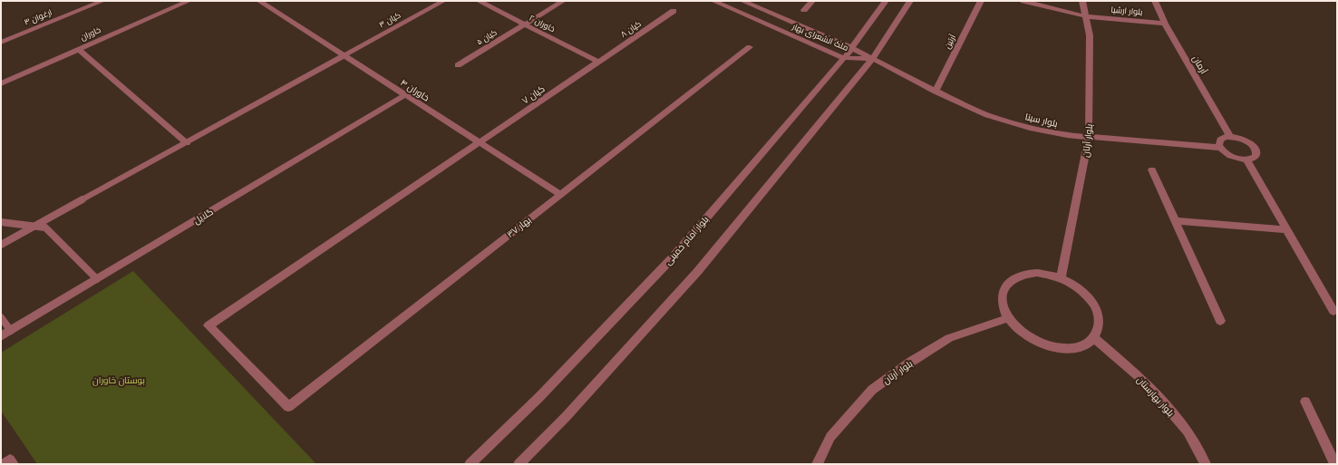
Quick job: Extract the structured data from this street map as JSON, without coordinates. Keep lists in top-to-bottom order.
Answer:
{
  "streets": {
    "street": [
      "بلوار ارشیا",
      "ارغوان ۳",
      "کیان ۳",
      "خاوران ۲",
      "کیان ۸",
      "خاوران",
      "کیان ۵",
      "ملک الشعرای بهار",
      "آرتین",
      "آرمان",
      "خاوران ۴",
      "کیان ۷",
      "بلوار سینا",
      "بلوار آرتان",
      "گلایل",
      "بهار ۳۷",
      "بلوار امام خمینی",
      "بلوار بهارستان"
    ]
  },
  "crossings": [
    ["بلوار ارشیا", "آرمان"],
    ["بلوار ارشیا", "بلوار آرتان"],
    ["کیان ۳", "خاوران ۴"],
    ["خاوران ۲", "کیان ۸"],
    ["خاوران ۲", "کیان ۵"],
    ["خاوران ۲", "کیان ۷"],
    ["کیان ۸", "کیان ۷"],
    ["ملک الشعرای بهار", "بلوار سینا"],
    ["ملک الشعرای بهار", "بلوار امام خمینی"],
    ["آرتین", "بلوار سینا"],
    ["خاوران ۴", "کیان ۷"],
    ["خاوران ۴", "گلایل"],
    ["خاوران ۴", "بهار ۳۷"],
    ["کیان ۷", "بهار ۳۷"],
    ["بلوار سینا", "بلوار آرتان"],
    ["بلوار آرتان", "بلوار بهارستان"]
  ],
  "parks": ["بوستان خاوران"]
}
